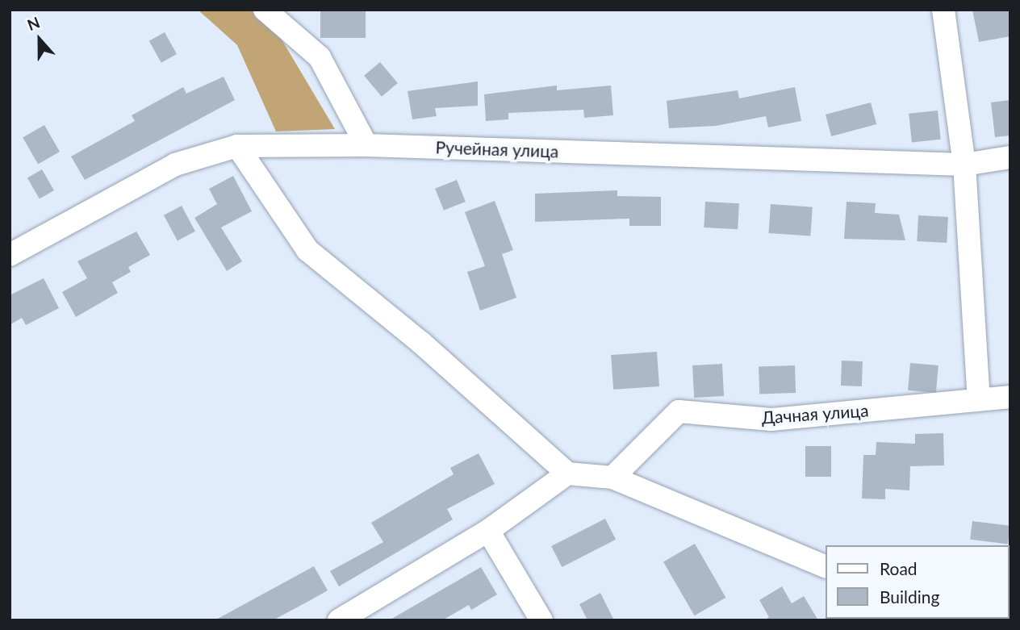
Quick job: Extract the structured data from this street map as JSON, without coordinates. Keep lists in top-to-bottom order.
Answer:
{
  "streets": {
    "street": ["Ручейная улица", "Дачная улица"]
  },
  "legend": ["Road", "Building"],
  "north": "top"
}
